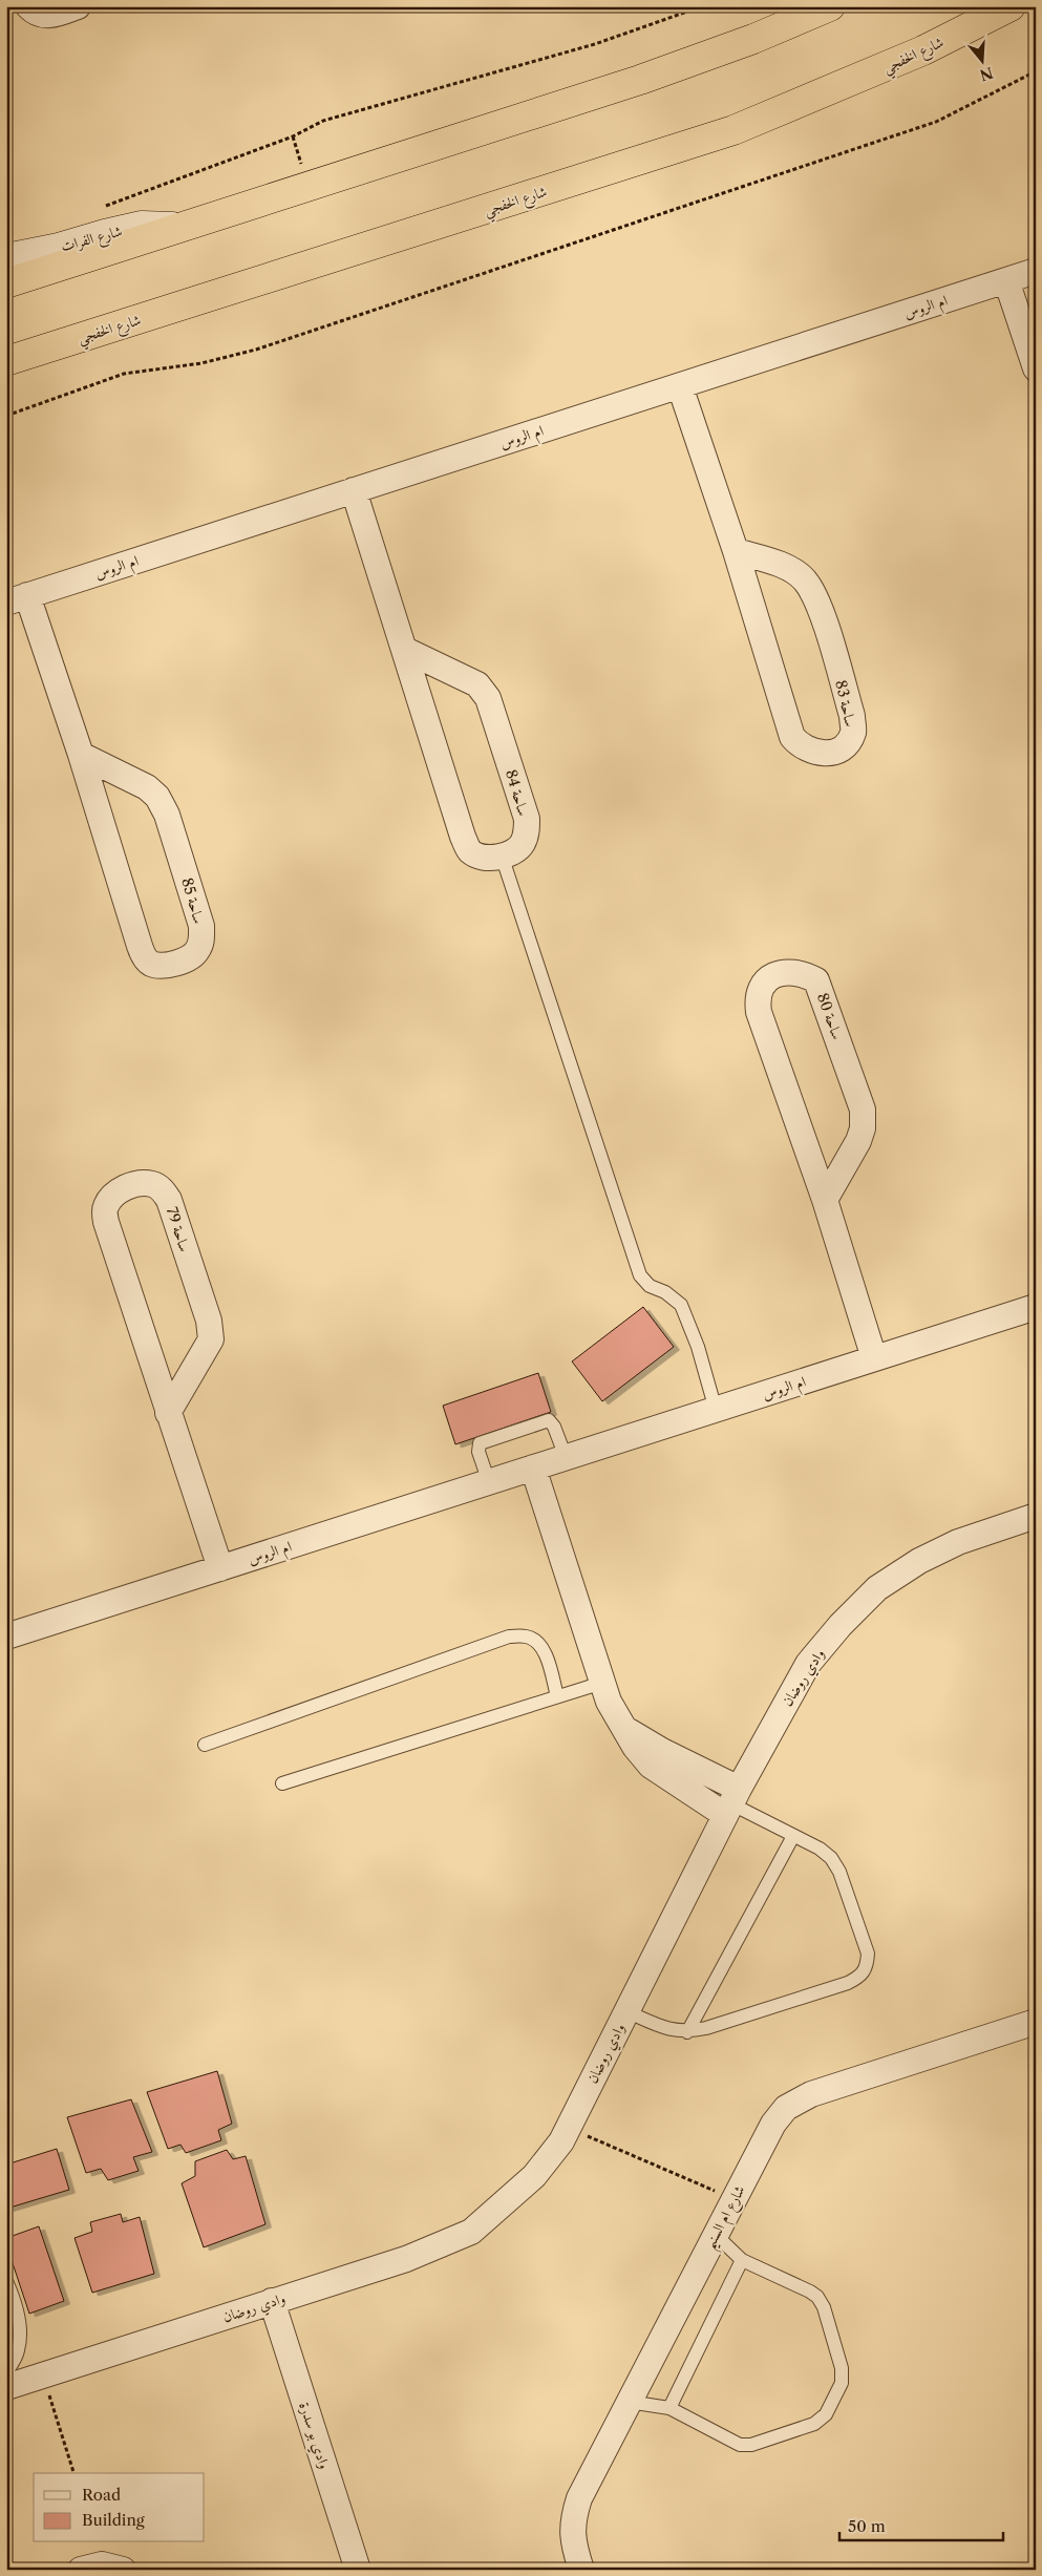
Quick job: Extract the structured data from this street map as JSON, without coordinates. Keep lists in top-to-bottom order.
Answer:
{
  "streets": {
    "highway": ["شارع الخفجي"],
    "street": [
      "شارع الفرات",
      "ام الروس",
      "ساحة 83",
      "ساحة 84",
      "ساحة 85",
      "ساحة 80",
      "ساحة 79",
      "وادي روضان",
      "شارع ام السنيم",
      "وادي بو سدرة"
    ]
  },
  "crossings": [
    ["ام الروس", "ساحة 83"],
    ["ام الروس", "ساحة 85"],
    ["ام الروس", "ساحة 80"],
    ["ام الروس", "ساحة 79"],
    ["وادي روضان", "وادي بو سدرة"]
  ],
  "legend": ["Road", "Building"],
  "scale_bar": "50 m",
  "north": "bottom"
}
